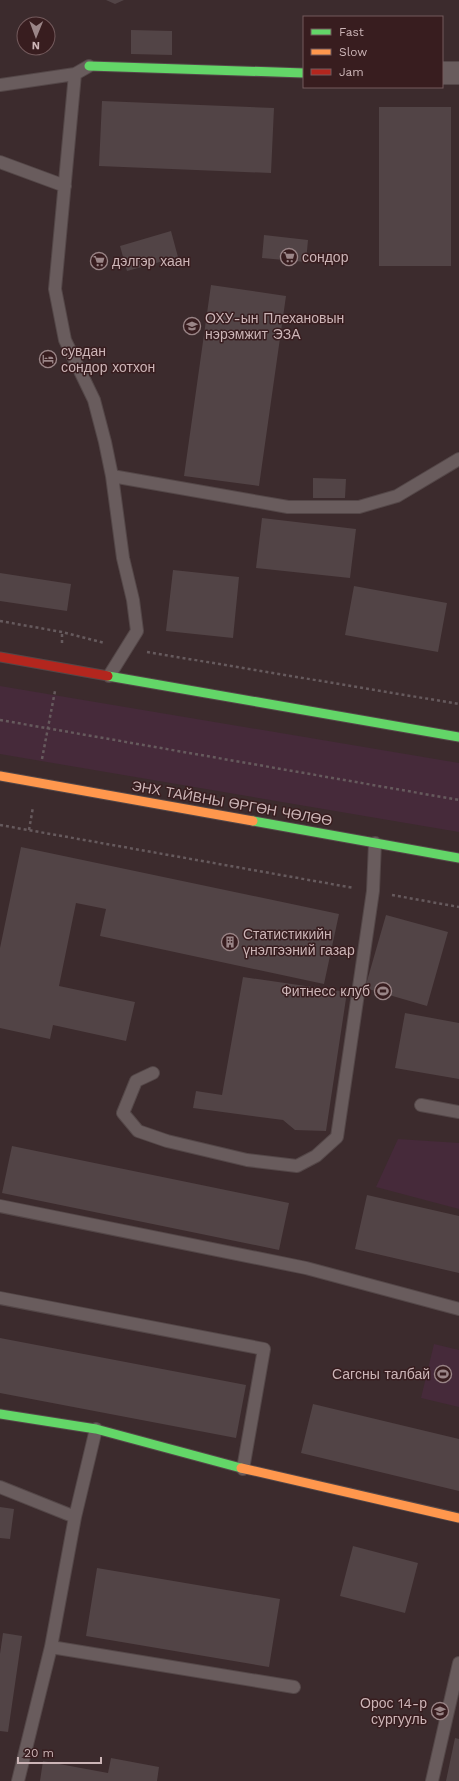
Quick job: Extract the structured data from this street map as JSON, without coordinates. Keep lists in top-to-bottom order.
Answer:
{
  "streets": {
    "main road": ["ЭНХ ТАЙВНЫ ӨРГӨН ЧӨЛӨӨ"]
  },
  "places": {
    "supermarket": ["сондор", "дэлгэр хаан"],
    "school or university": ["ОХУ-ын Плехановын нэрэмжит ЭЗА", "Орос 14-р сургууль"],
    "hotel": ["сувдан сондор хотхон"],
    "building": ["Статистикийн үнэлгээний газар"],
    "sports": ["Фитнесс клуб", "Сагсны талбай"]
  },
  "legend": ["Fast", "Slow", "Jam"],
  "scale_bar": "20 m",
  "north": "bottom"
}
